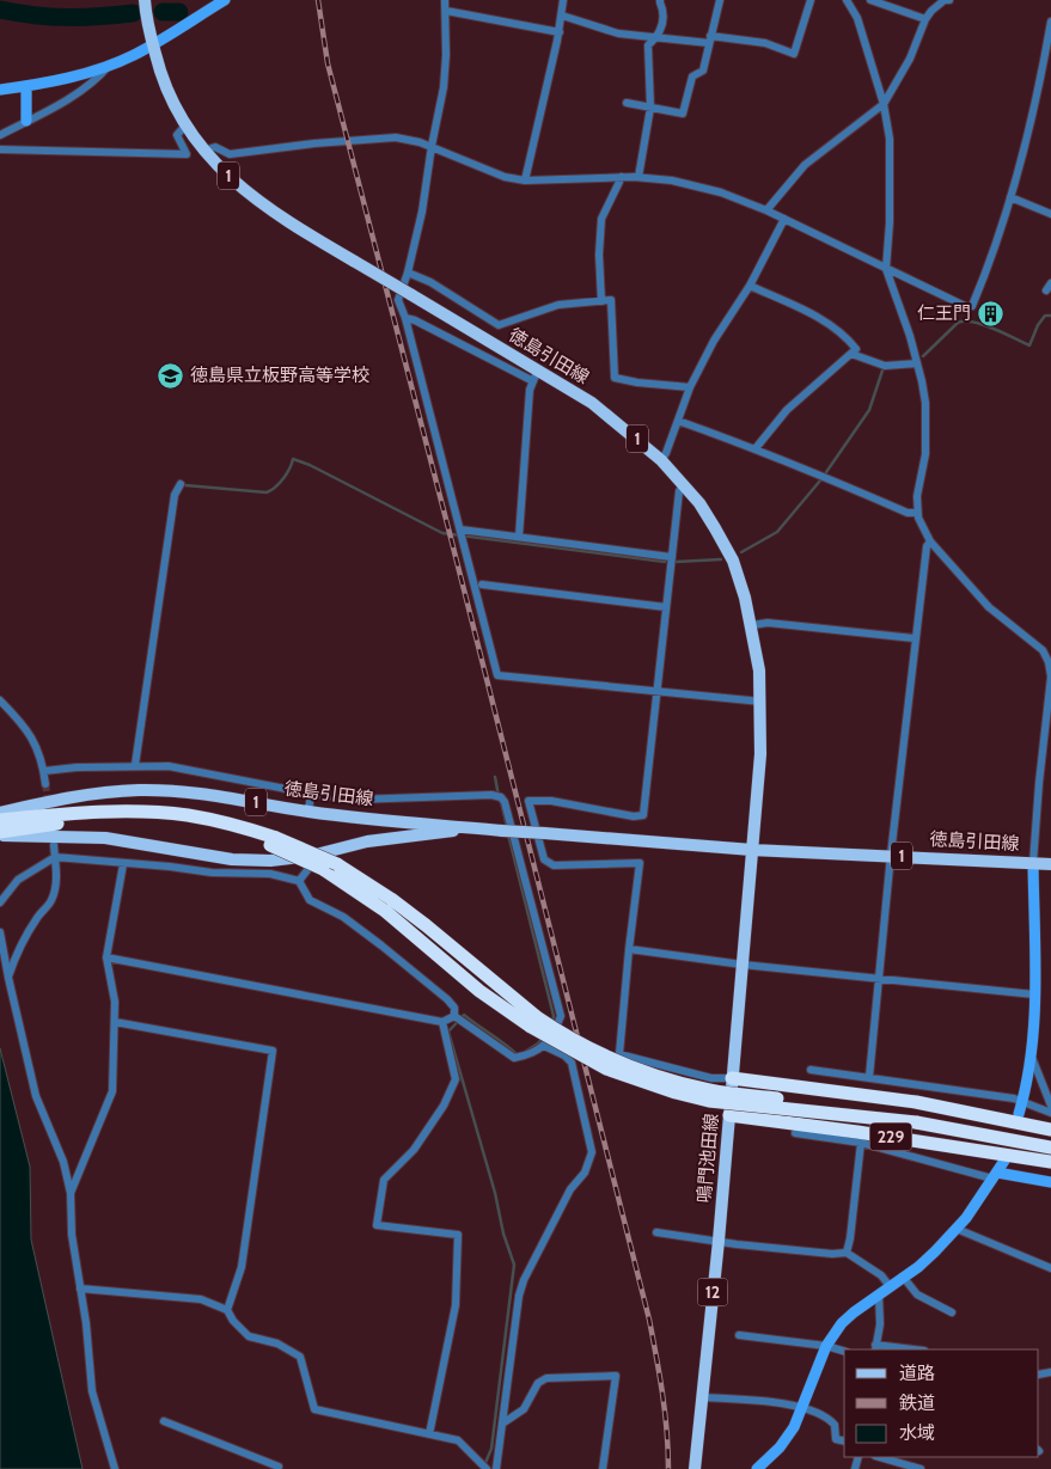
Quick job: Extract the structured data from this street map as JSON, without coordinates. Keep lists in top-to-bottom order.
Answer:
{
  "streets": {
    "highway": ["229"],
    "main road": [
      "1",
      "徳島引田線",
      "鳴門池田線",
      "12"
    ]
  },
  "crossings": [
    ["1", "徳島引田線"],
    ["徳島引田線", "鳴門池田線"],
    ["229", "鳴門池田線"]
  ],
  "places": {
    "building": ["仁王門"],
    "school or university": ["徳島県立板野高等学校"]
  },
  "legend": ["道路", "鉄道", "水域"]
}
